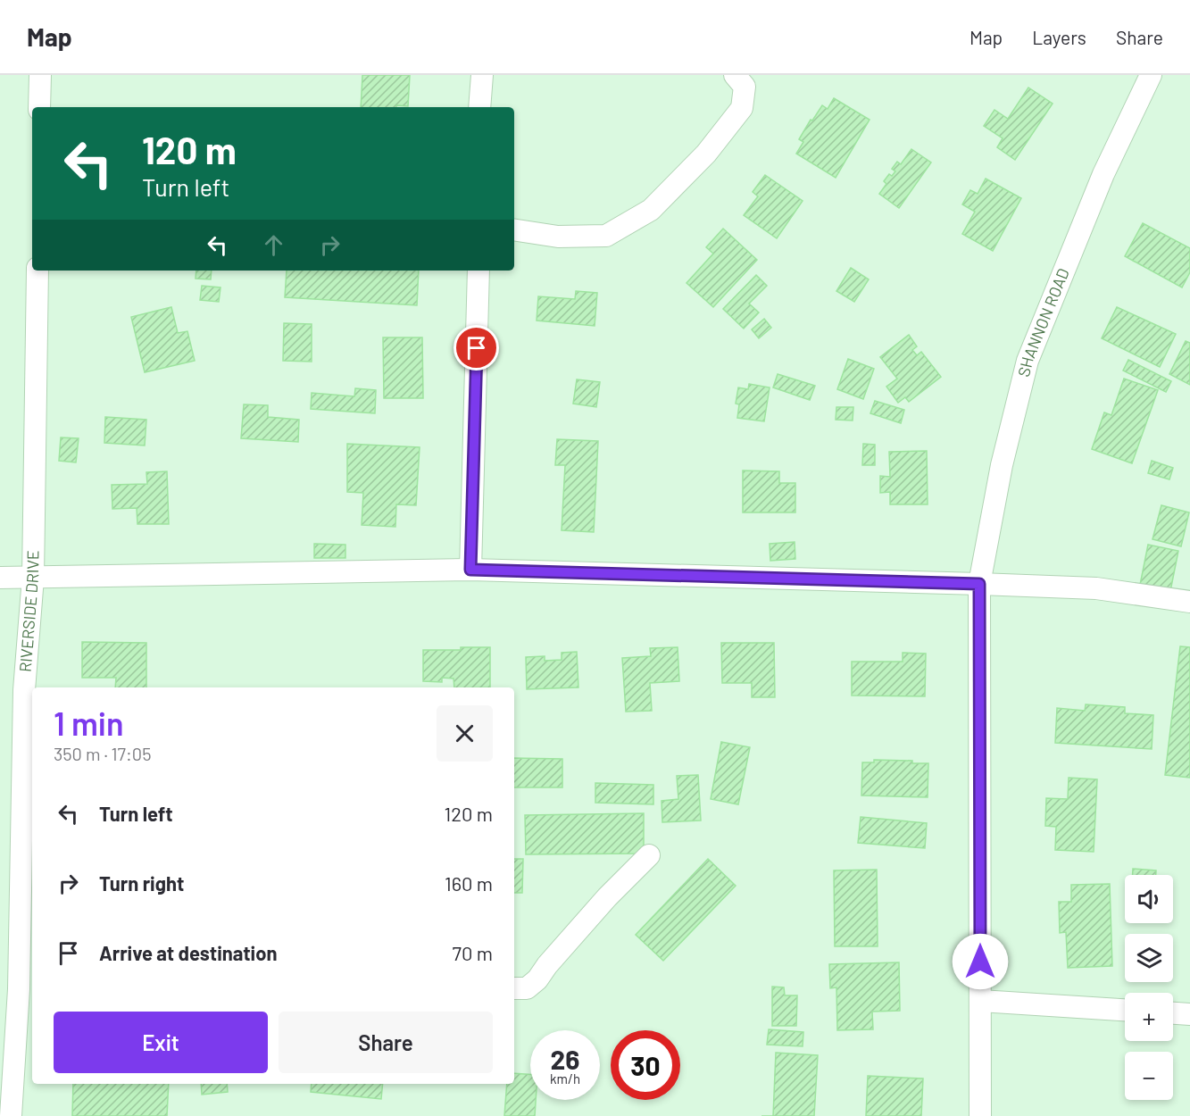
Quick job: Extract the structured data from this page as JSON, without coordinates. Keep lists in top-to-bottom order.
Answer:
{
  "streets": {
    "street": ["SHANNON ROAD", "RIVERSIDE DRIVE"]
  },
  "page": {
    "header": "Map",
    "nav": ["Map", "Layers", "Share"],
    "turn": ["120 m", "Turn left"],
    "heading": ["1 min", "350 m · 17:05"],
    "list": [
      {
        "name": "Turn left",
        "value": "120 m"
      },
      {
        "name": "Turn right",
        "value": "160 m"
      },
      {
        "name": "Arrive at destination",
        "value": "70 m"
      }
    ],
    "map_buttons": ["+", "−"],
    "buttons": ["Exit", "Share"],
    "speed": "26 km/h",
    "limit": "30"
  }
}
